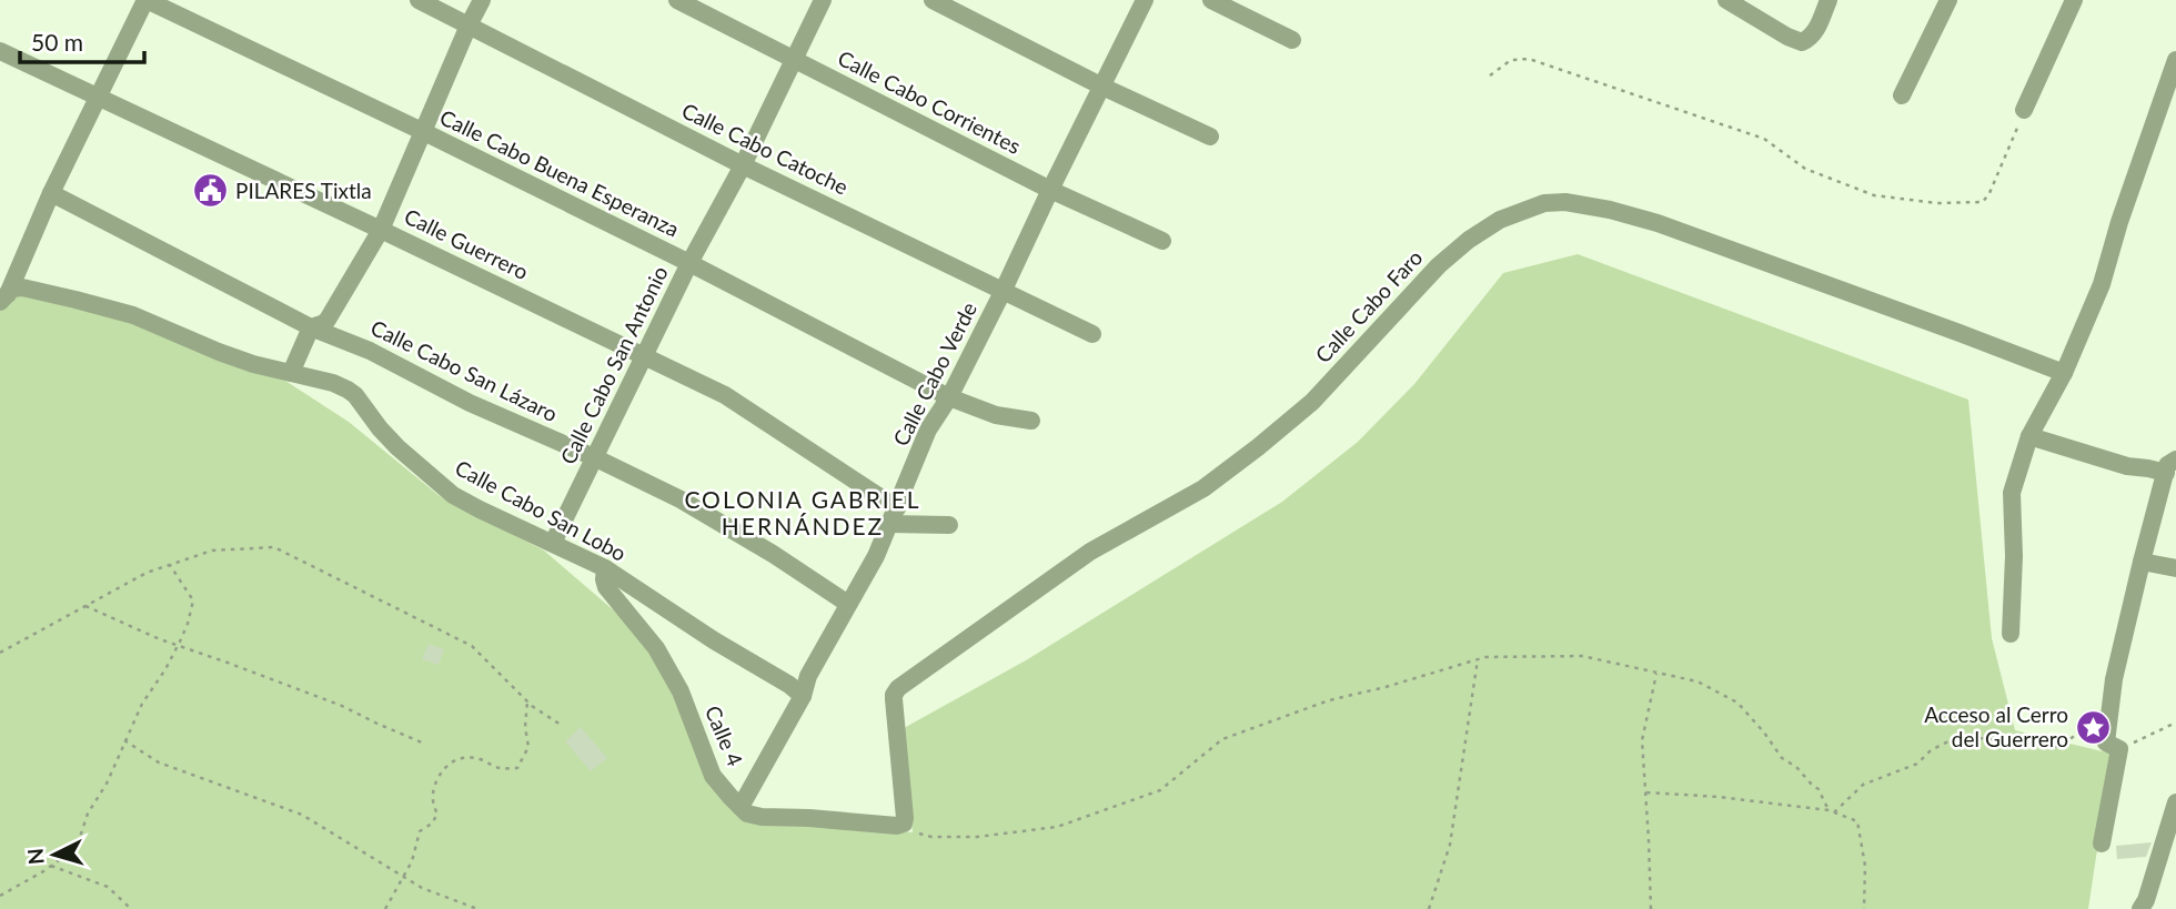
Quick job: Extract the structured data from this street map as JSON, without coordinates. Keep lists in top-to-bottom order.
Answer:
{
  "streets": {
    "street": [
      "Calle Cabo Corrientes",
      "Calle Cabo Catoche",
      "Calle Cabo Buena Esperanza",
      "Calle Guerrero",
      "Calle Cabo Faro",
      "Calle Cabo San Antonio",
      "Calle Cabo San Lázaro",
      "Calle Cabo Verde",
      "Calle Cabo San Lobo",
      "Calle 4"
    ]
  },
  "crossings": [
    ["Calle Cabo Corrientes", "Calle Cabo San Antonio"],
    ["Calle Cabo Corrientes", "Calle Cabo Verde"],
    ["Calle Cabo Catoche", "Calle Cabo San Antonio"],
    ["Calle Cabo Catoche", "Calle Cabo Verde"],
    ["Calle Cabo Buena Esperanza", "Calle Cabo San Antonio"],
    ["Calle Cabo Buena Esperanza", "Calle Cabo Verde"],
    ["Calle Guerrero", "Calle Cabo San Antonio"],
    ["Calle Guerrero", "Calle Cabo Verde"],
    ["Calle Cabo San Antonio", "Calle Cabo San Lázaro"],
    ["Calle Cabo San Antonio", "Calle Cabo San Lobo"],
    ["Calle Cabo San Lázaro", "Calle Cabo Verde"],
    ["Calle Cabo Verde", "Calle Cabo San Lobo"],
    ["Calle Cabo Verde", "Calle 4"],
    ["Calle Cabo San Lobo", "Calle 4"]
  ],
  "districts": ["COLONIA GABRIEL HERNÁNDEZ"],
  "places": {
    "public building": ["PILARES Tixtla"],
    "place": ["Acceso al Cerro del Guerrero"]
  },
  "scale_bar": "50 m",
  "north": "left"
}
